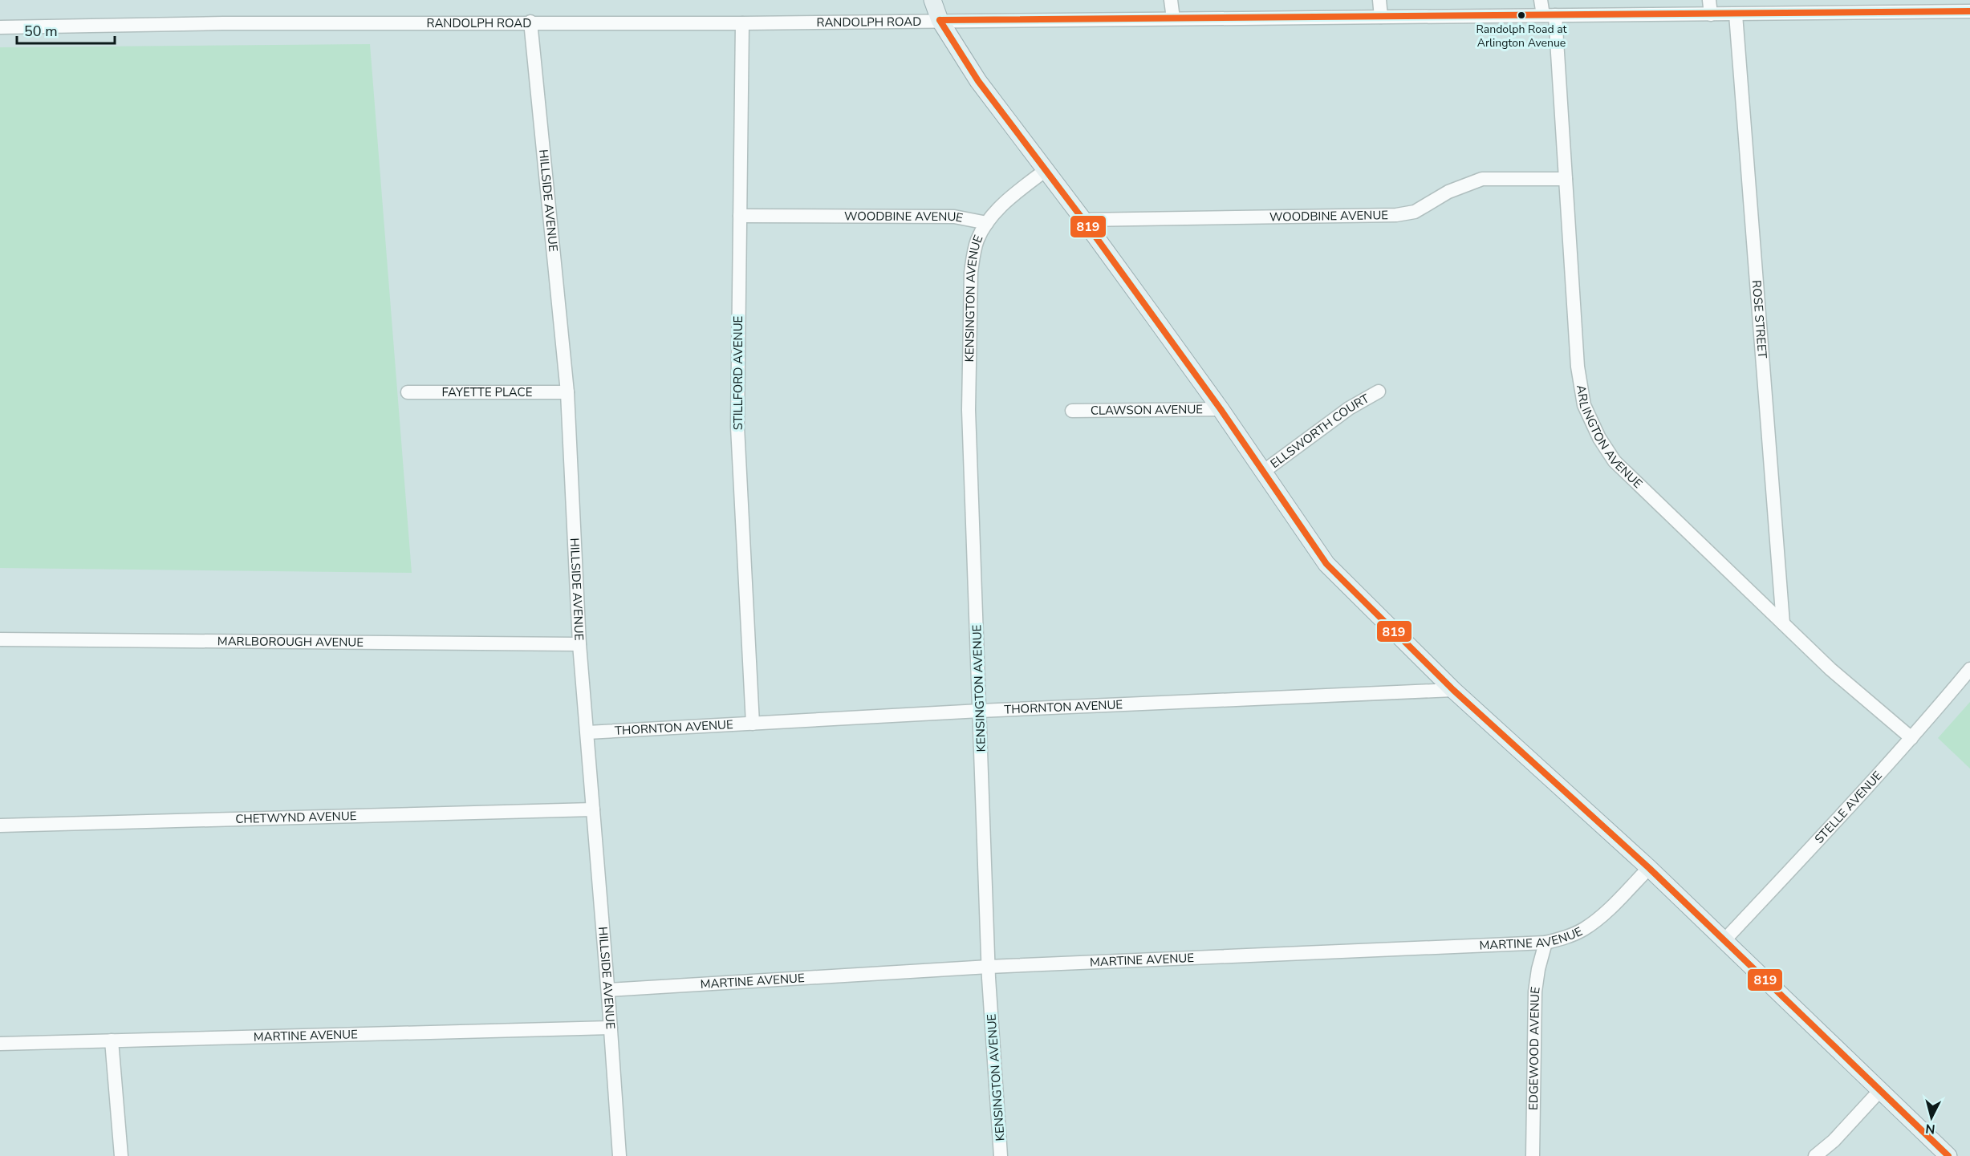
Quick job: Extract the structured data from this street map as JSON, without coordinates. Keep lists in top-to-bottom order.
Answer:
{
  "streets": {
    "street": [
      "RANDOLPH ROAD",
      "HILLSIDE AVENUE",
      "WOODBINE AVENUE",
      "KENSINGTON AVENUE",
      "ROSE STREET",
      "STILLFORD AVENUE",
      "FAYETTE PLACE",
      "CLAWSON AVENUE",
      "ELLSWORTH COURT",
      "ARLINGTON AVENUE",
      "MARLBOROUGH AVENUE",
      "THORNTON AVENUE",
      "STELLE AVENUE",
      "CHETWYND AVENUE",
      "MARTINE AVENUE",
      "EDGEWOOD AVENUE"
    ]
  },
  "crossings": [
    ["RANDOLPH ROAD", "HILLSIDE AVENUE"],
    ["RANDOLPH ROAD", "ROSE STREET"],
    ["RANDOLPH ROAD", "STILLFORD AVENUE"],
    ["RANDOLPH ROAD", "ARLINGTON AVENUE"],
    ["HILLSIDE AVENUE", "FAYETTE PLACE"],
    ["HILLSIDE AVENUE", "MARLBOROUGH AVENUE"],
    ["HILLSIDE AVENUE", "THORNTON AVENUE"],
    ["HILLSIDE AVENUE", "CHETWYND AVENUE"],
    ["HILLSIDE AVENUE", "MARTINE AVENUE"],
    ["WOODBINE AVENUE", "KENSINGTON AVENUE"],
    ["WOODBINE AVENUE", "STILLFORD AVENUE"],
    ["WOODBINE AVENUE", "ARLINGTON AVENUE"],
    ["KENSINGTON AVENUE", "THORNTON AVENUE"],
    ["KENSINGTON AVENUE", "MARTINE AVENUE"],
    ["ROSE STREET", "ARLINGTON AVENUE"],
    ["STILLFORD AVENUE", "THORNTON AVENUE"],
    ["ARLINGTON AVENUE", "STELLE AVENUE"],
    ["MARTINE AVENUE", "EDGEWOOD AVENUE"]
  ],
  "places": ["Randolph Road at Arlington Avenue"],
  "lines": ["transit line 819"],
  "scale_bar": "50 m",
  "north": "bottom"
}
